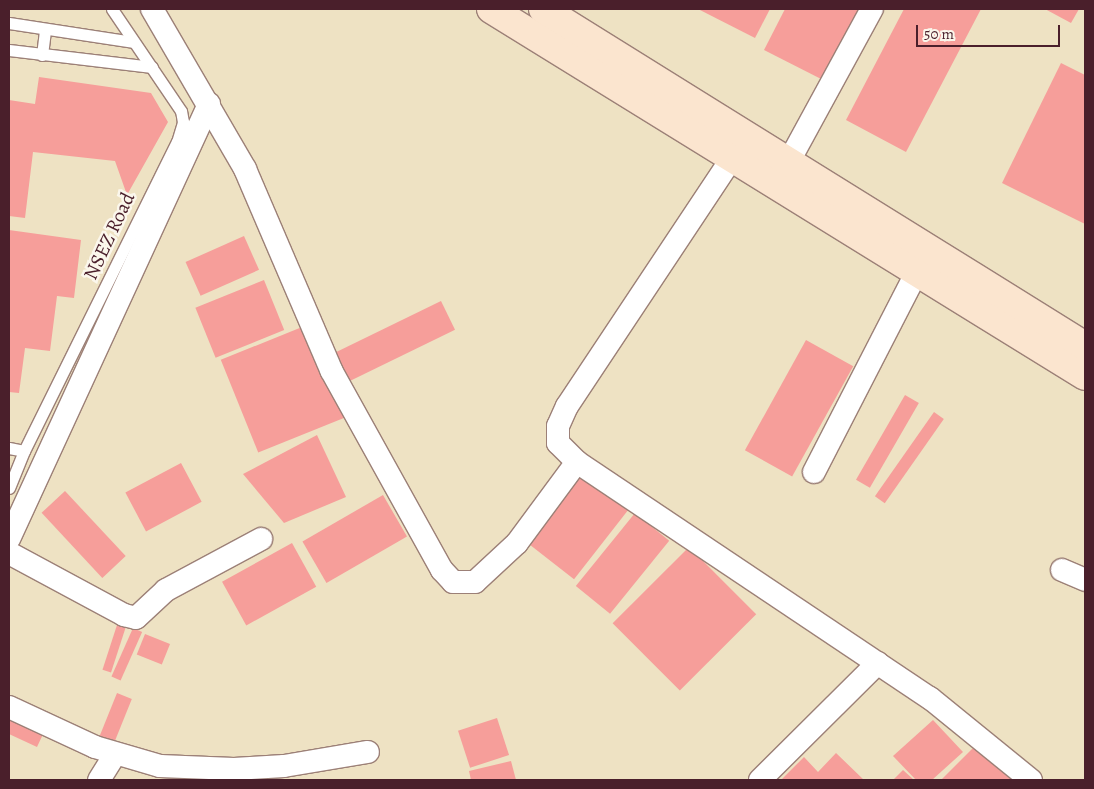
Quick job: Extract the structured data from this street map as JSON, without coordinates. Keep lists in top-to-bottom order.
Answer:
{
  "streets": {
    "lane": ["NSEZ Road"]
  },
  "scale_bar": "50 m"
}
